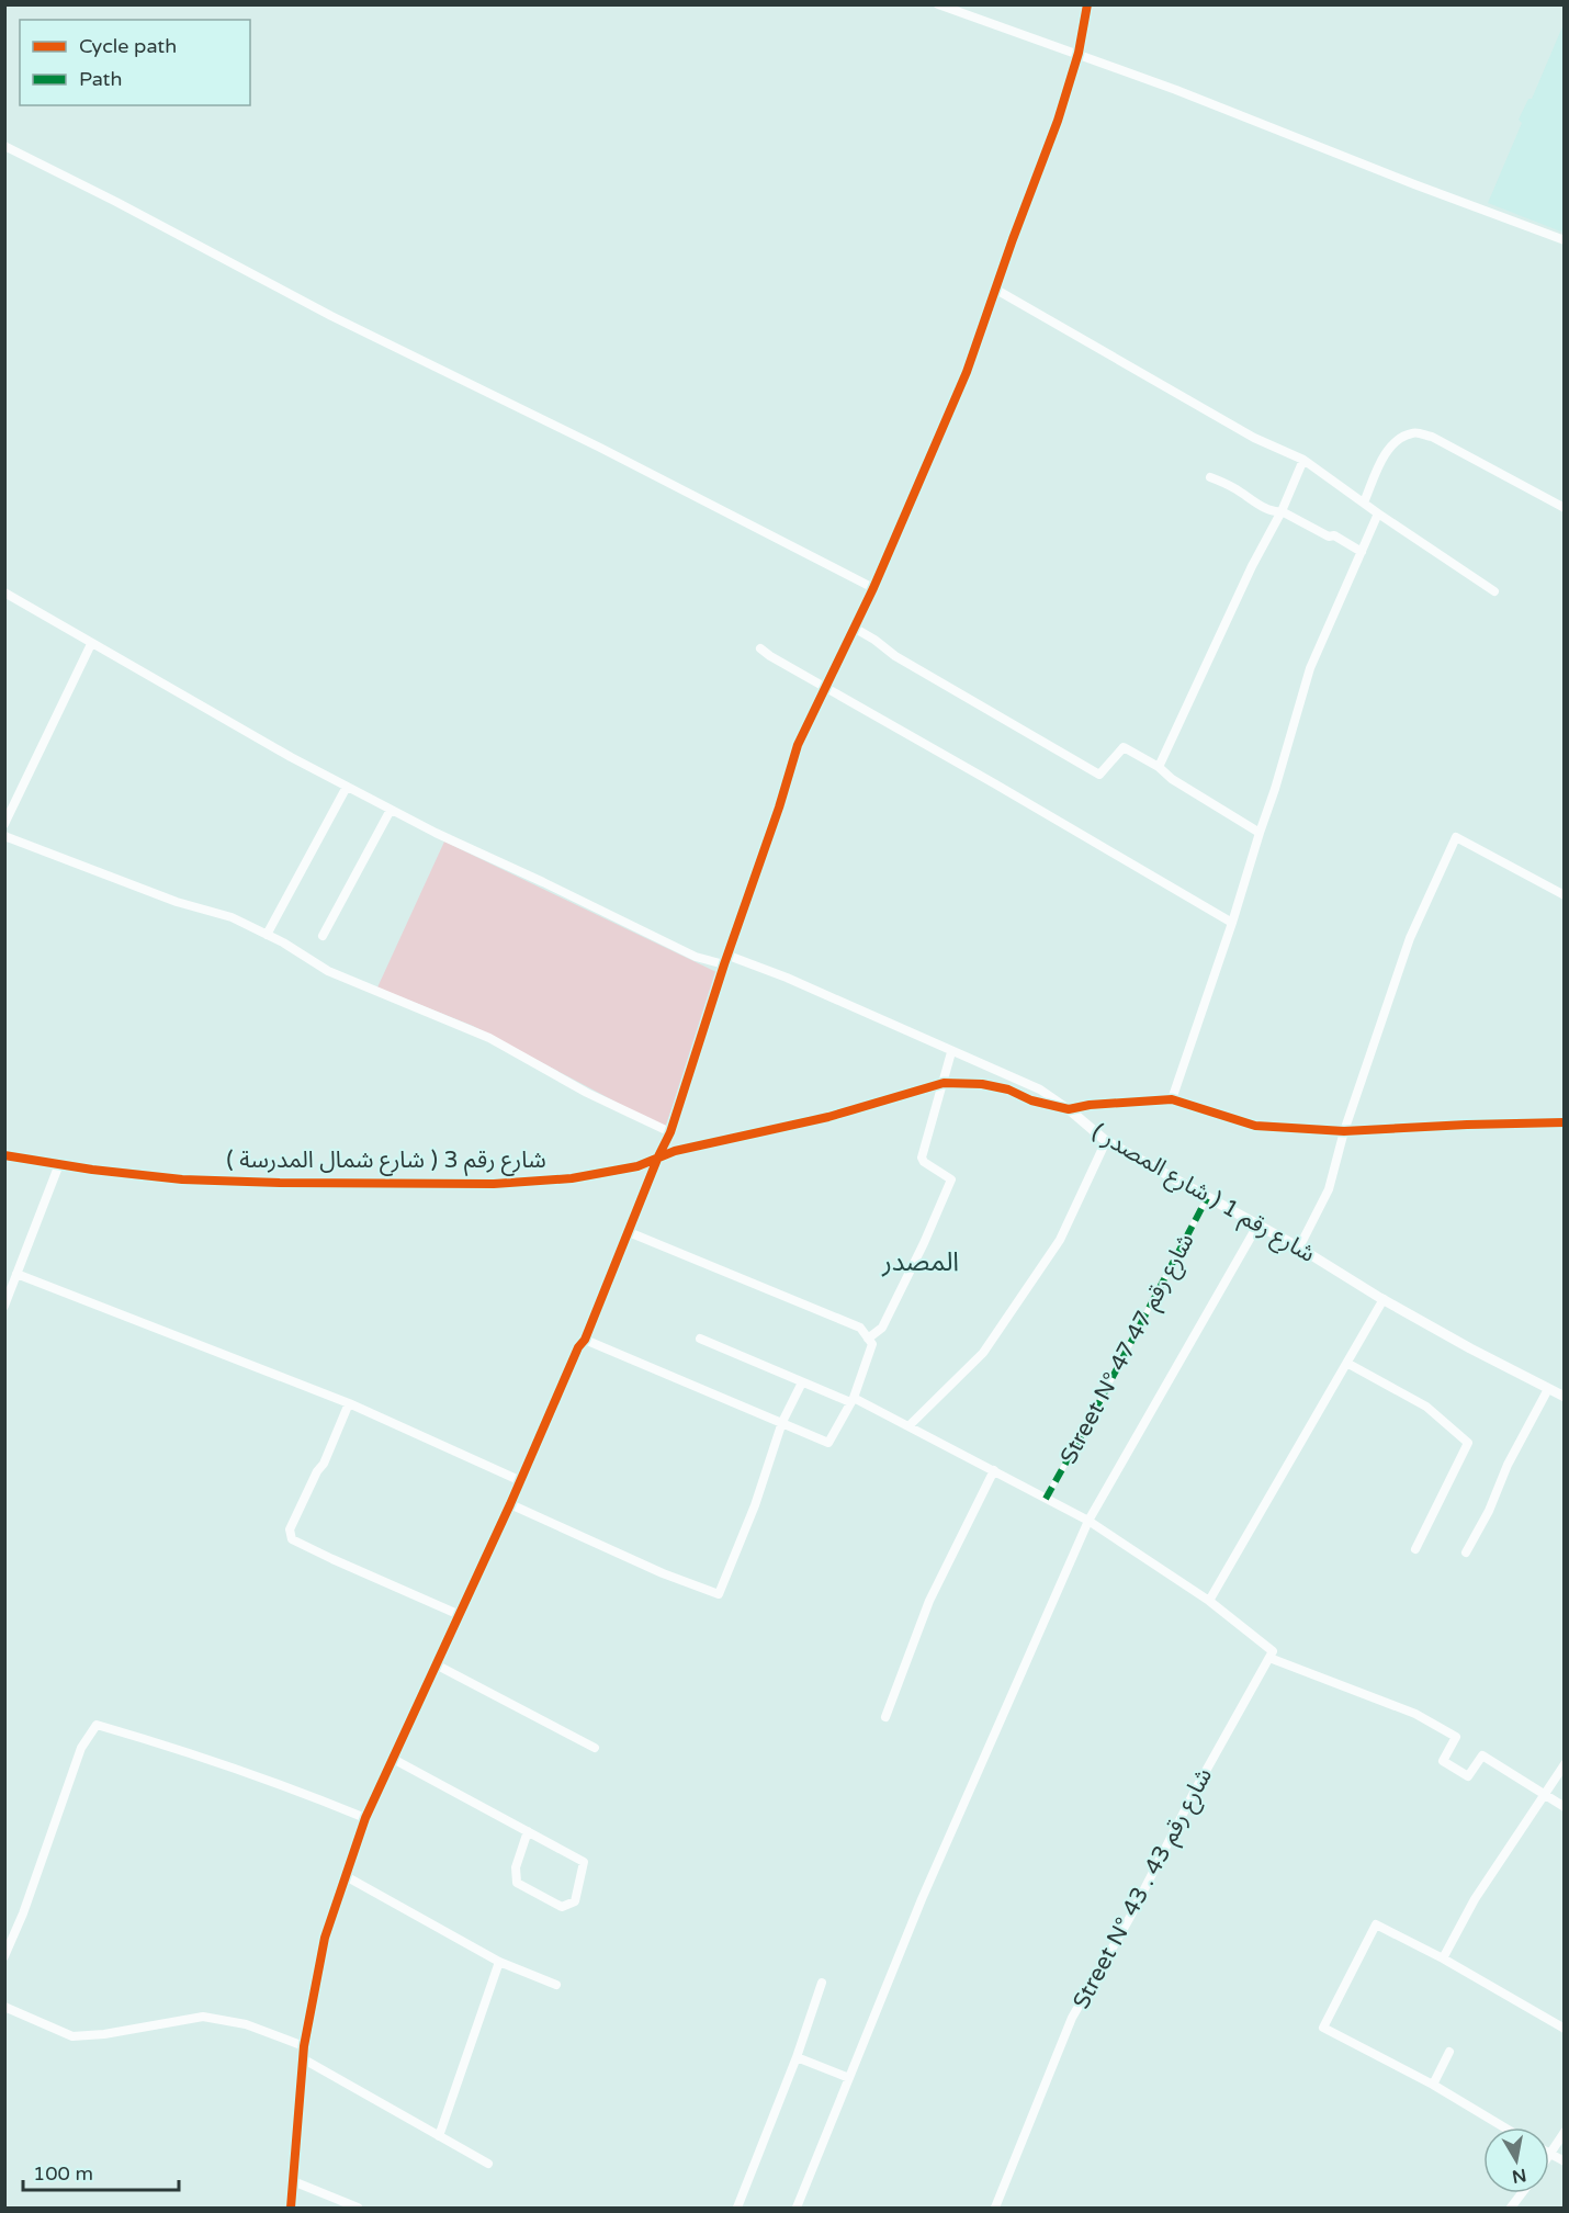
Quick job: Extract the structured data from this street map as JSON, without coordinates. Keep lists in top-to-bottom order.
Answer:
{
  "streets": {
    "street": [
      "شارع رقم 3 ( شارع شمال المدرسة )",
      "شارع رقم 1 ( شارع المصدر )",
      "Street N° 47 شارع رقم 47",
      "Street N° 43 . شارع رقم 43"
    ]
  },
  "crossings": [
    ["شارع رقم 3 ( شارع شمال المدرسة )", "شارع رقم 1 ( شارع المصدر )"],
    ["شارع رقم 1 ( شارع المصدر )", "Street N° 47 شارع رقم 47"]
  ],
  "districts": ["المصدر"],
  "legend": ["Cycle path", "Path"],
  "scale_bar": "100 m",
  "north": "bottom"
}
